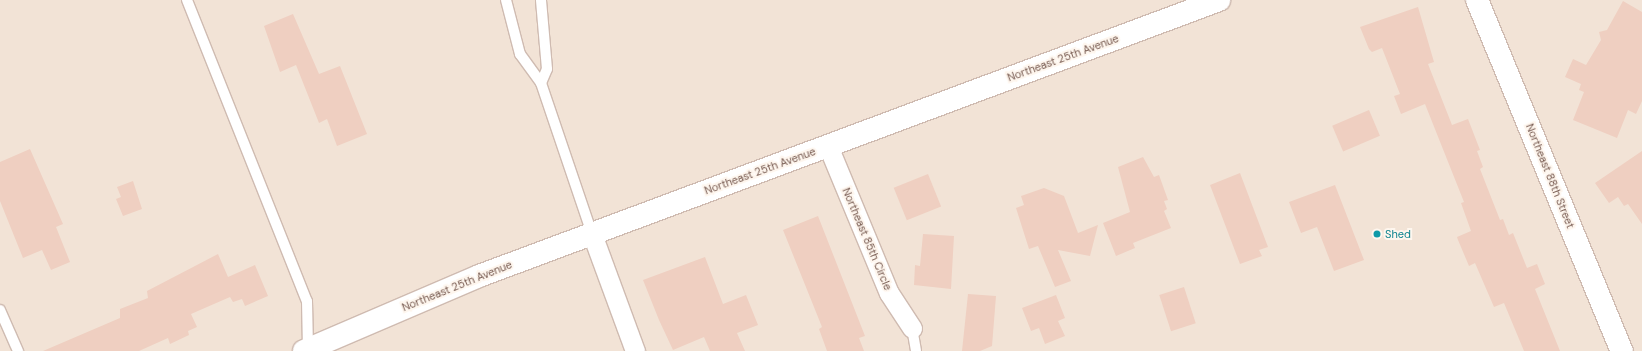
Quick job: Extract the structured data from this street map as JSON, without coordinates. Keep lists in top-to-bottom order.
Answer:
{
  "streets": {
    "street": ["Northeast 25th Avenue", "Northeast 88th Street", "Northeast 85th Circle"]
  },
  "crossings": [
    ["Northeast 25th Avenue", "Northeast 85th Circle"]
  ],
  "places": ["Shed"]
}
